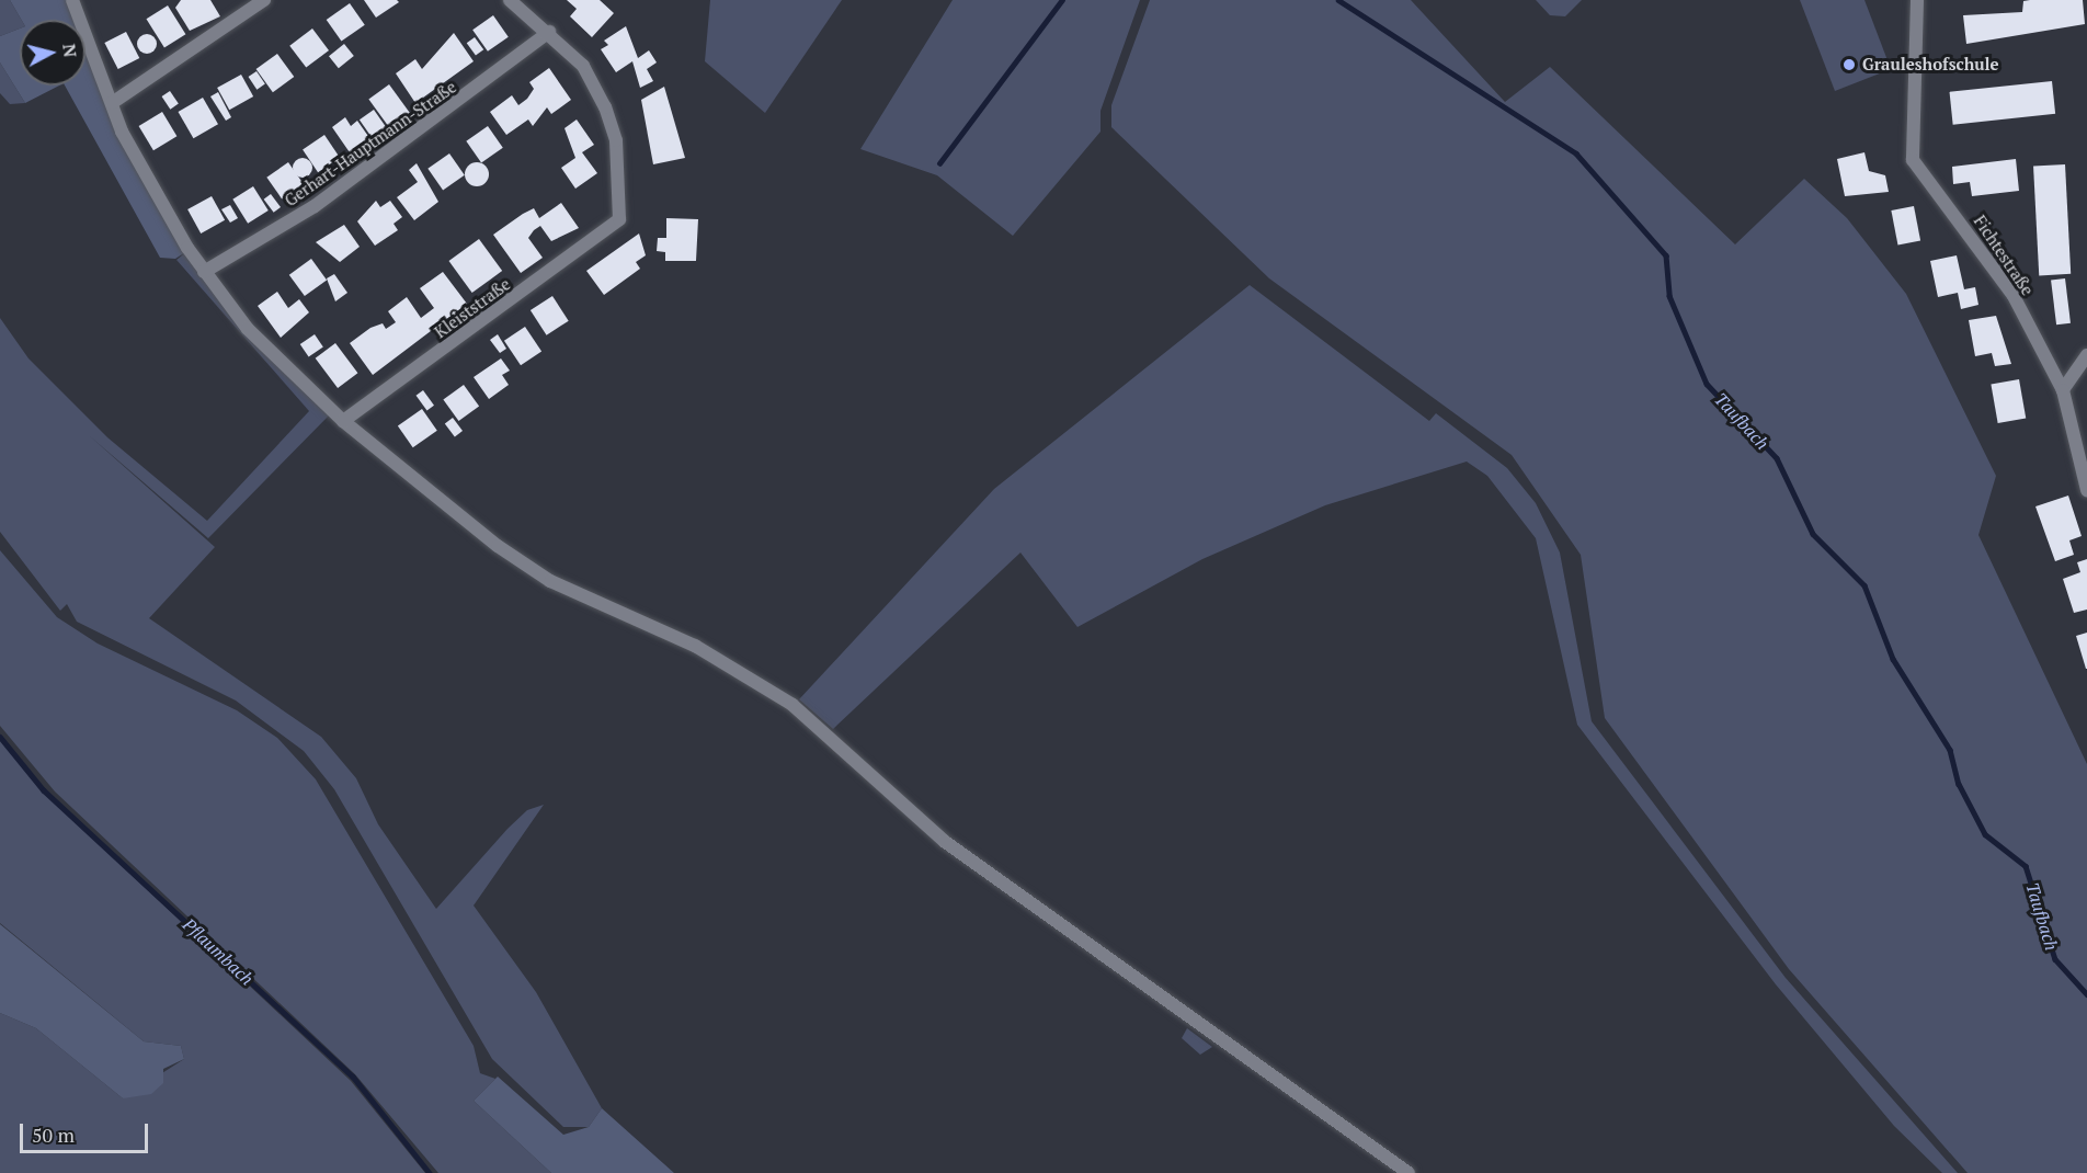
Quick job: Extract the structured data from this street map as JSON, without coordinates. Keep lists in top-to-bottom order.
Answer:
{
  "streets": {
    "street": ["Gerhart-Hauptmann-Straße", "Fichtestraße", "Kleiststraße"]
  },
  "crossings": [
    ["Gerhart-Hauptmann-Straße", "Kleiststraße"]
  ],
  "water": ["Taufbach", "Pflaumbach"],
  "places": ["Grauleshofschule"],
  "scale_bar": "50 m",
  "north": "right"
}
